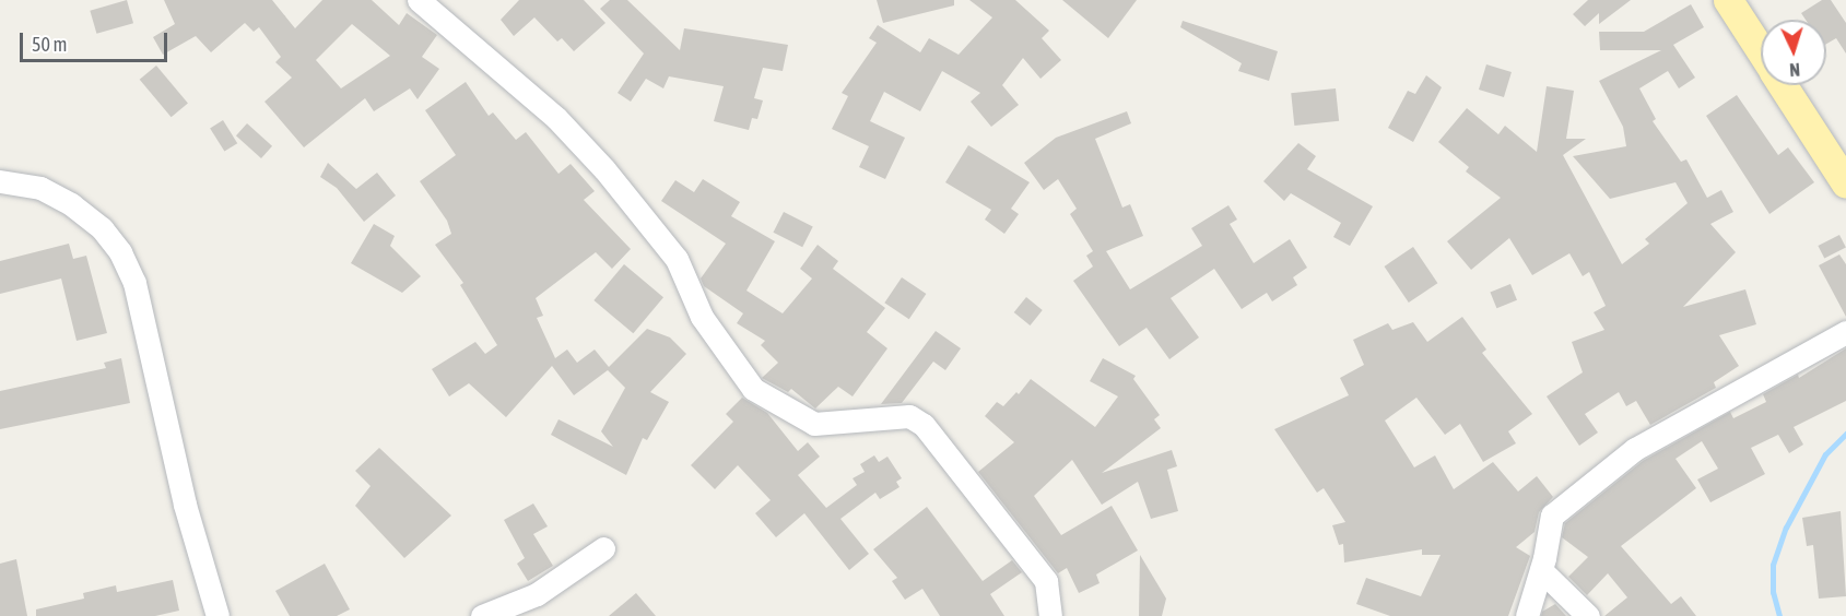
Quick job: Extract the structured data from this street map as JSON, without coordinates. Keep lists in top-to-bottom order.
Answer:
{
  "scale_bar": "50 m",
  "north": "bottom"
}
